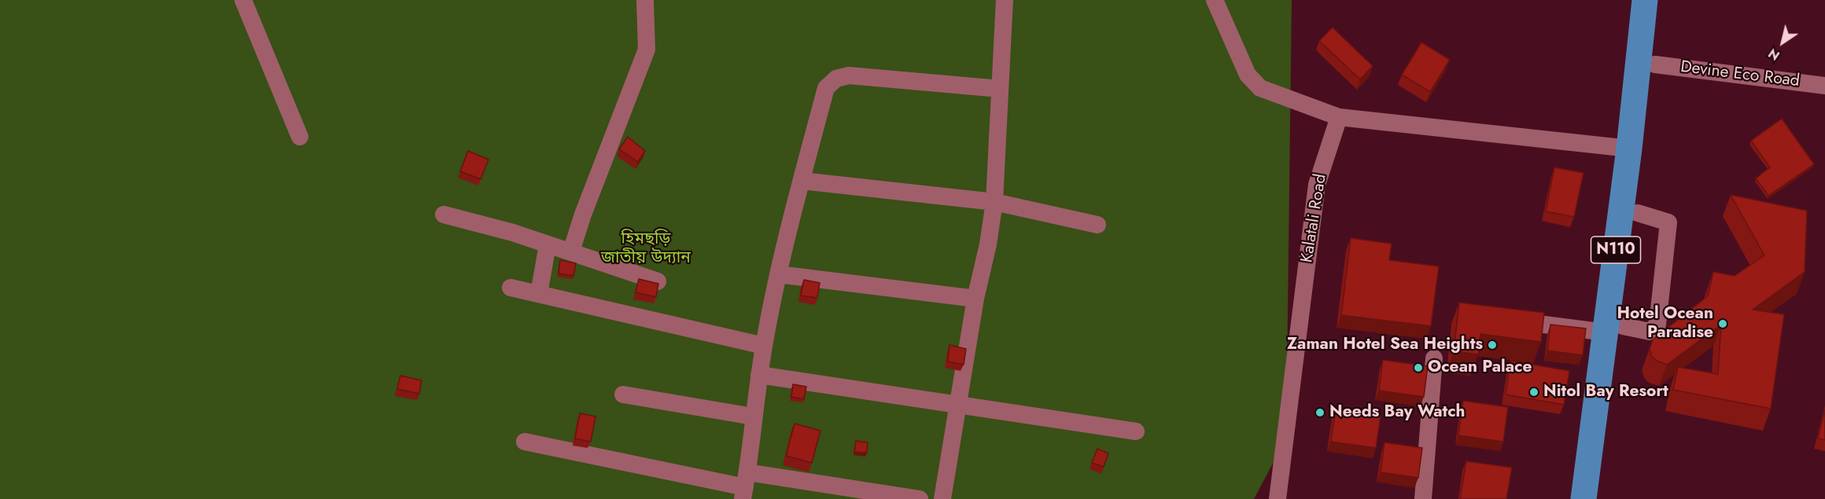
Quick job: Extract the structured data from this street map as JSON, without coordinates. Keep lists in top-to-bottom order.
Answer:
{
  "streets": {
    "highway": ["N110"],
    "street": ["Devine Eco Road", "Kalatali Road"]
  },
  "crossings": [
    ["Devine Eco Road", "N110"]
  ],
  "parks": ["হিমছড়ি জাতীয় উদ্যান"],
  "places": [
    "Hotel Ocean Paradise",
    "Zaman Hotel Sea Heights",
    "Ocean Palace",
    "Nitol Bay Resort",
    "Needs Bay Watch"
  ],
  "north": "bottom left"
}
